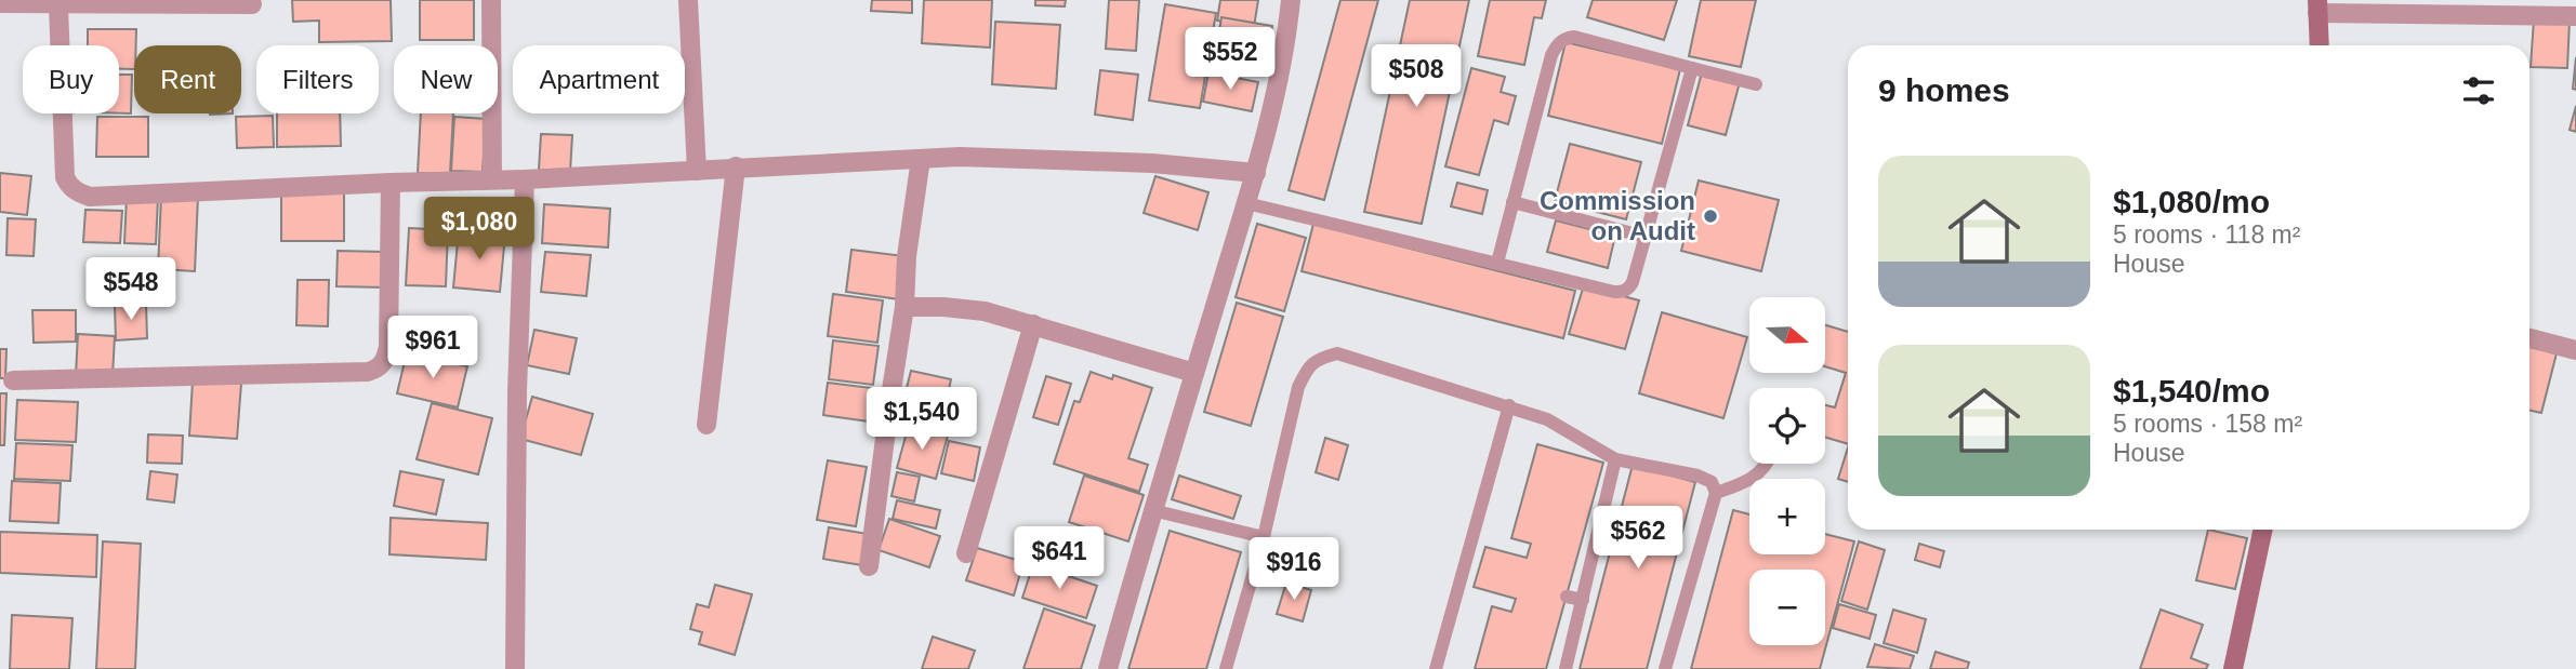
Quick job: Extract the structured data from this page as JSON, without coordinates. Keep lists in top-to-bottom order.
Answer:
{
  "places": ["Commission on Audit"],
  "north": "right",
  "page": {
    "price": [
      "$552",
      "$508",
      "$1,080",
      "$548",
      "$961",
      "$1,540",
      "$562",
      "$641",
      "$916"
    ],
    "chip": [
      "Buy",
      "Rent",
      "Filters",
      "New",
      "Apartment"
    ],
    "heading": "9 homes",
    "list": [
      {
        "name": "$1,080/mo",
        "note": "5 rooms · 118 m² · House"
      },
      {
        "name": "$1,540/mo",
        "note": "5 rooms · 158 m² · House"
      }
    ],
    "map_buttons": ["+", "−"]
  }
}
